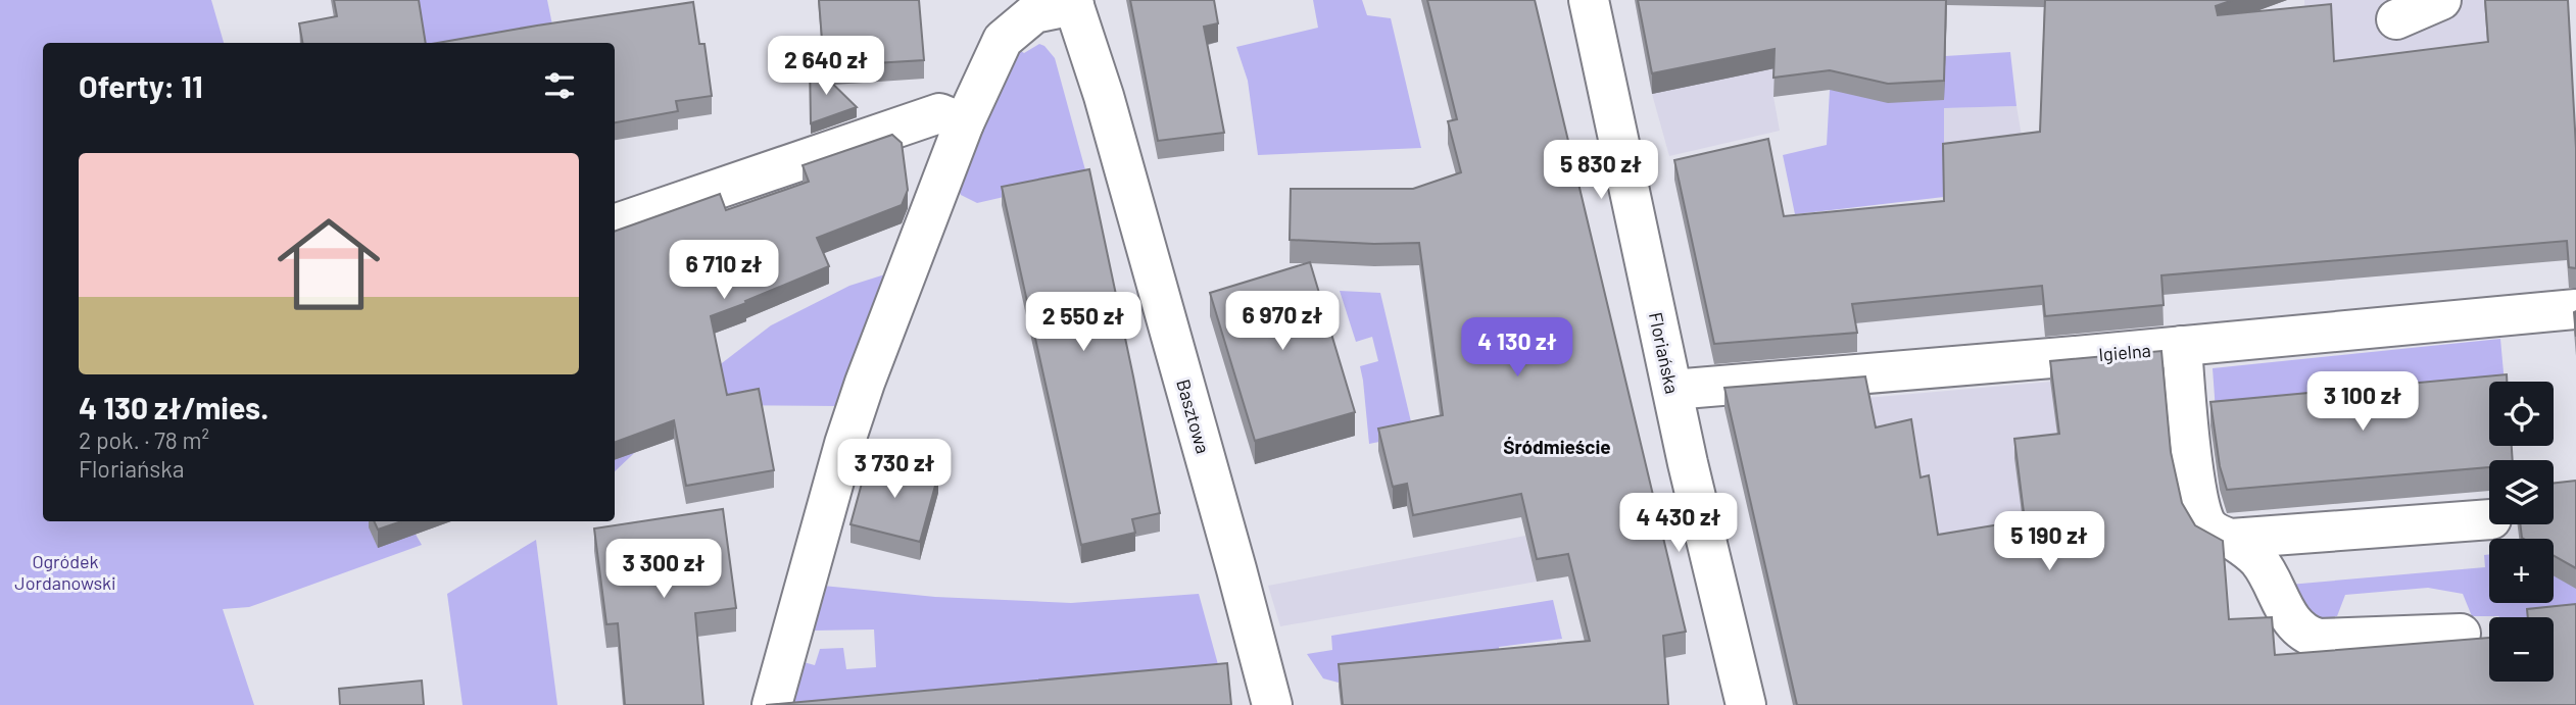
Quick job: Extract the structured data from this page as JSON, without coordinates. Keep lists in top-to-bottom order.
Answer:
{
  "streets": {
    "street": ["Igielna", "Floriańska", "Basztowa"]
  },
  "crossings": [
    ["Igielna", "Floriańska"]
  ],
  "districts": ["Śródmieście"],
  "parks": ["Ogródek Jordanowski"],
  "page": {
    "price": [
      "2 640 zł",
      "5 830 zł",
      "6 710 zł",
      "6 970 zł",
      "2 550 zł",
      "4 130 zł",
      "3 100 zł",
      "3 730 zł",
      "4 430 zł",
      "5 190 zł",
      "3 300 zł"
    ],
    "heading": "Oferty: 11",
    "list": [
      {
        "name": "4 130 zł/mies.",
        "note": "2 pok. · 78 m² · Floriańska"
      }
    ],
    "map_buttons": ["+", "−"]
  }
}
